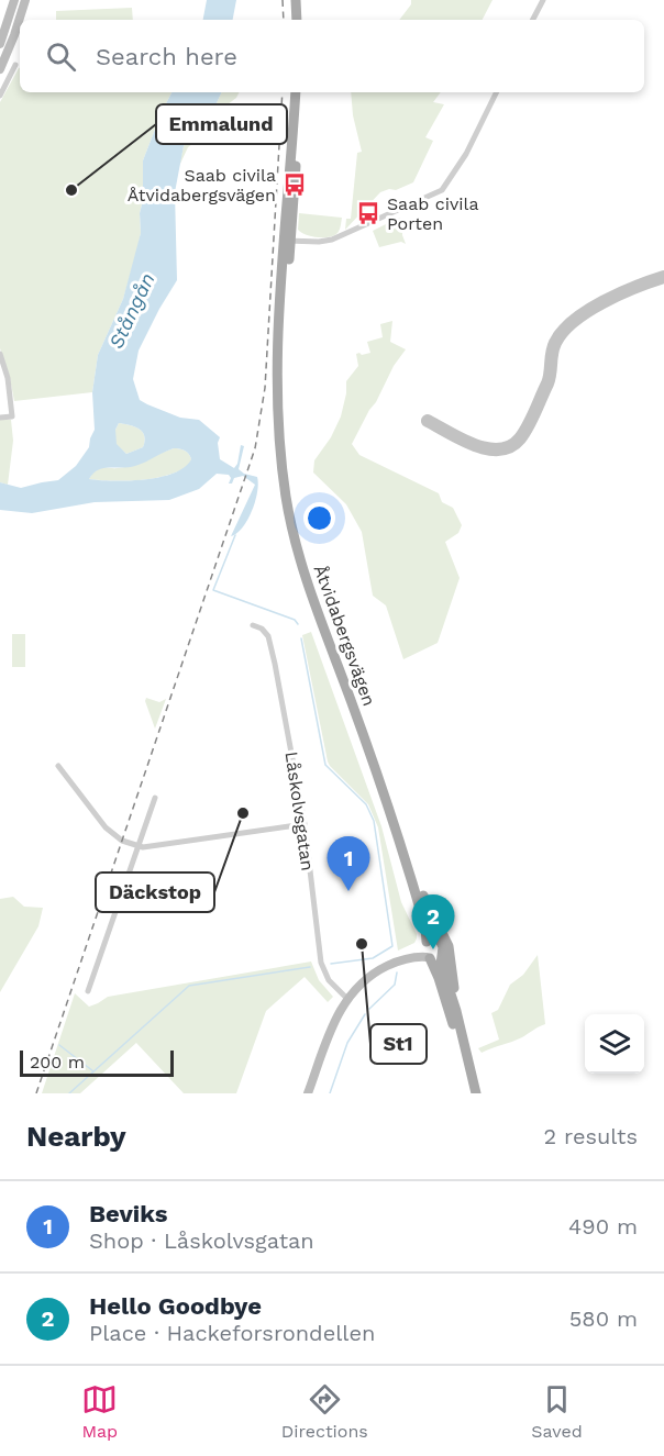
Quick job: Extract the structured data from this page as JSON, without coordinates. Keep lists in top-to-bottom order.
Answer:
{
  "streets": {
    "main road": ["Åtvidabergsvägen"],
    "street": ["Låskolvsgatan"]
  },
  "water": ["Stångån"],
  "places": {
    "bus stop": ["Saab civila Åtvidabergsvägen", "Saab civila Porten"],
    "other": ["Emmalund", "Däckstop", "St1"]
  },
  "scale_bar": "200 m",
  "page": {
    "search": "Search here",
    "pins": ["1", "2"],
    "scale": "200 m",
    "heading": ["Nearby", "2 results"],
    "list": [
      {
        "mark": "1",
        "name": "Beviks",
        "note": "Shop · Låskolvsgatan",
        "value": "490 m"
      },
      {
        "mark": "2",
        "name": "Hello Goodbye",
        "note": "Place · Hackeforsrondellen",
        "value": "580 m"
      }
    ],
    "nav": ["Map", "Directions", "Saved"]
  }
}
